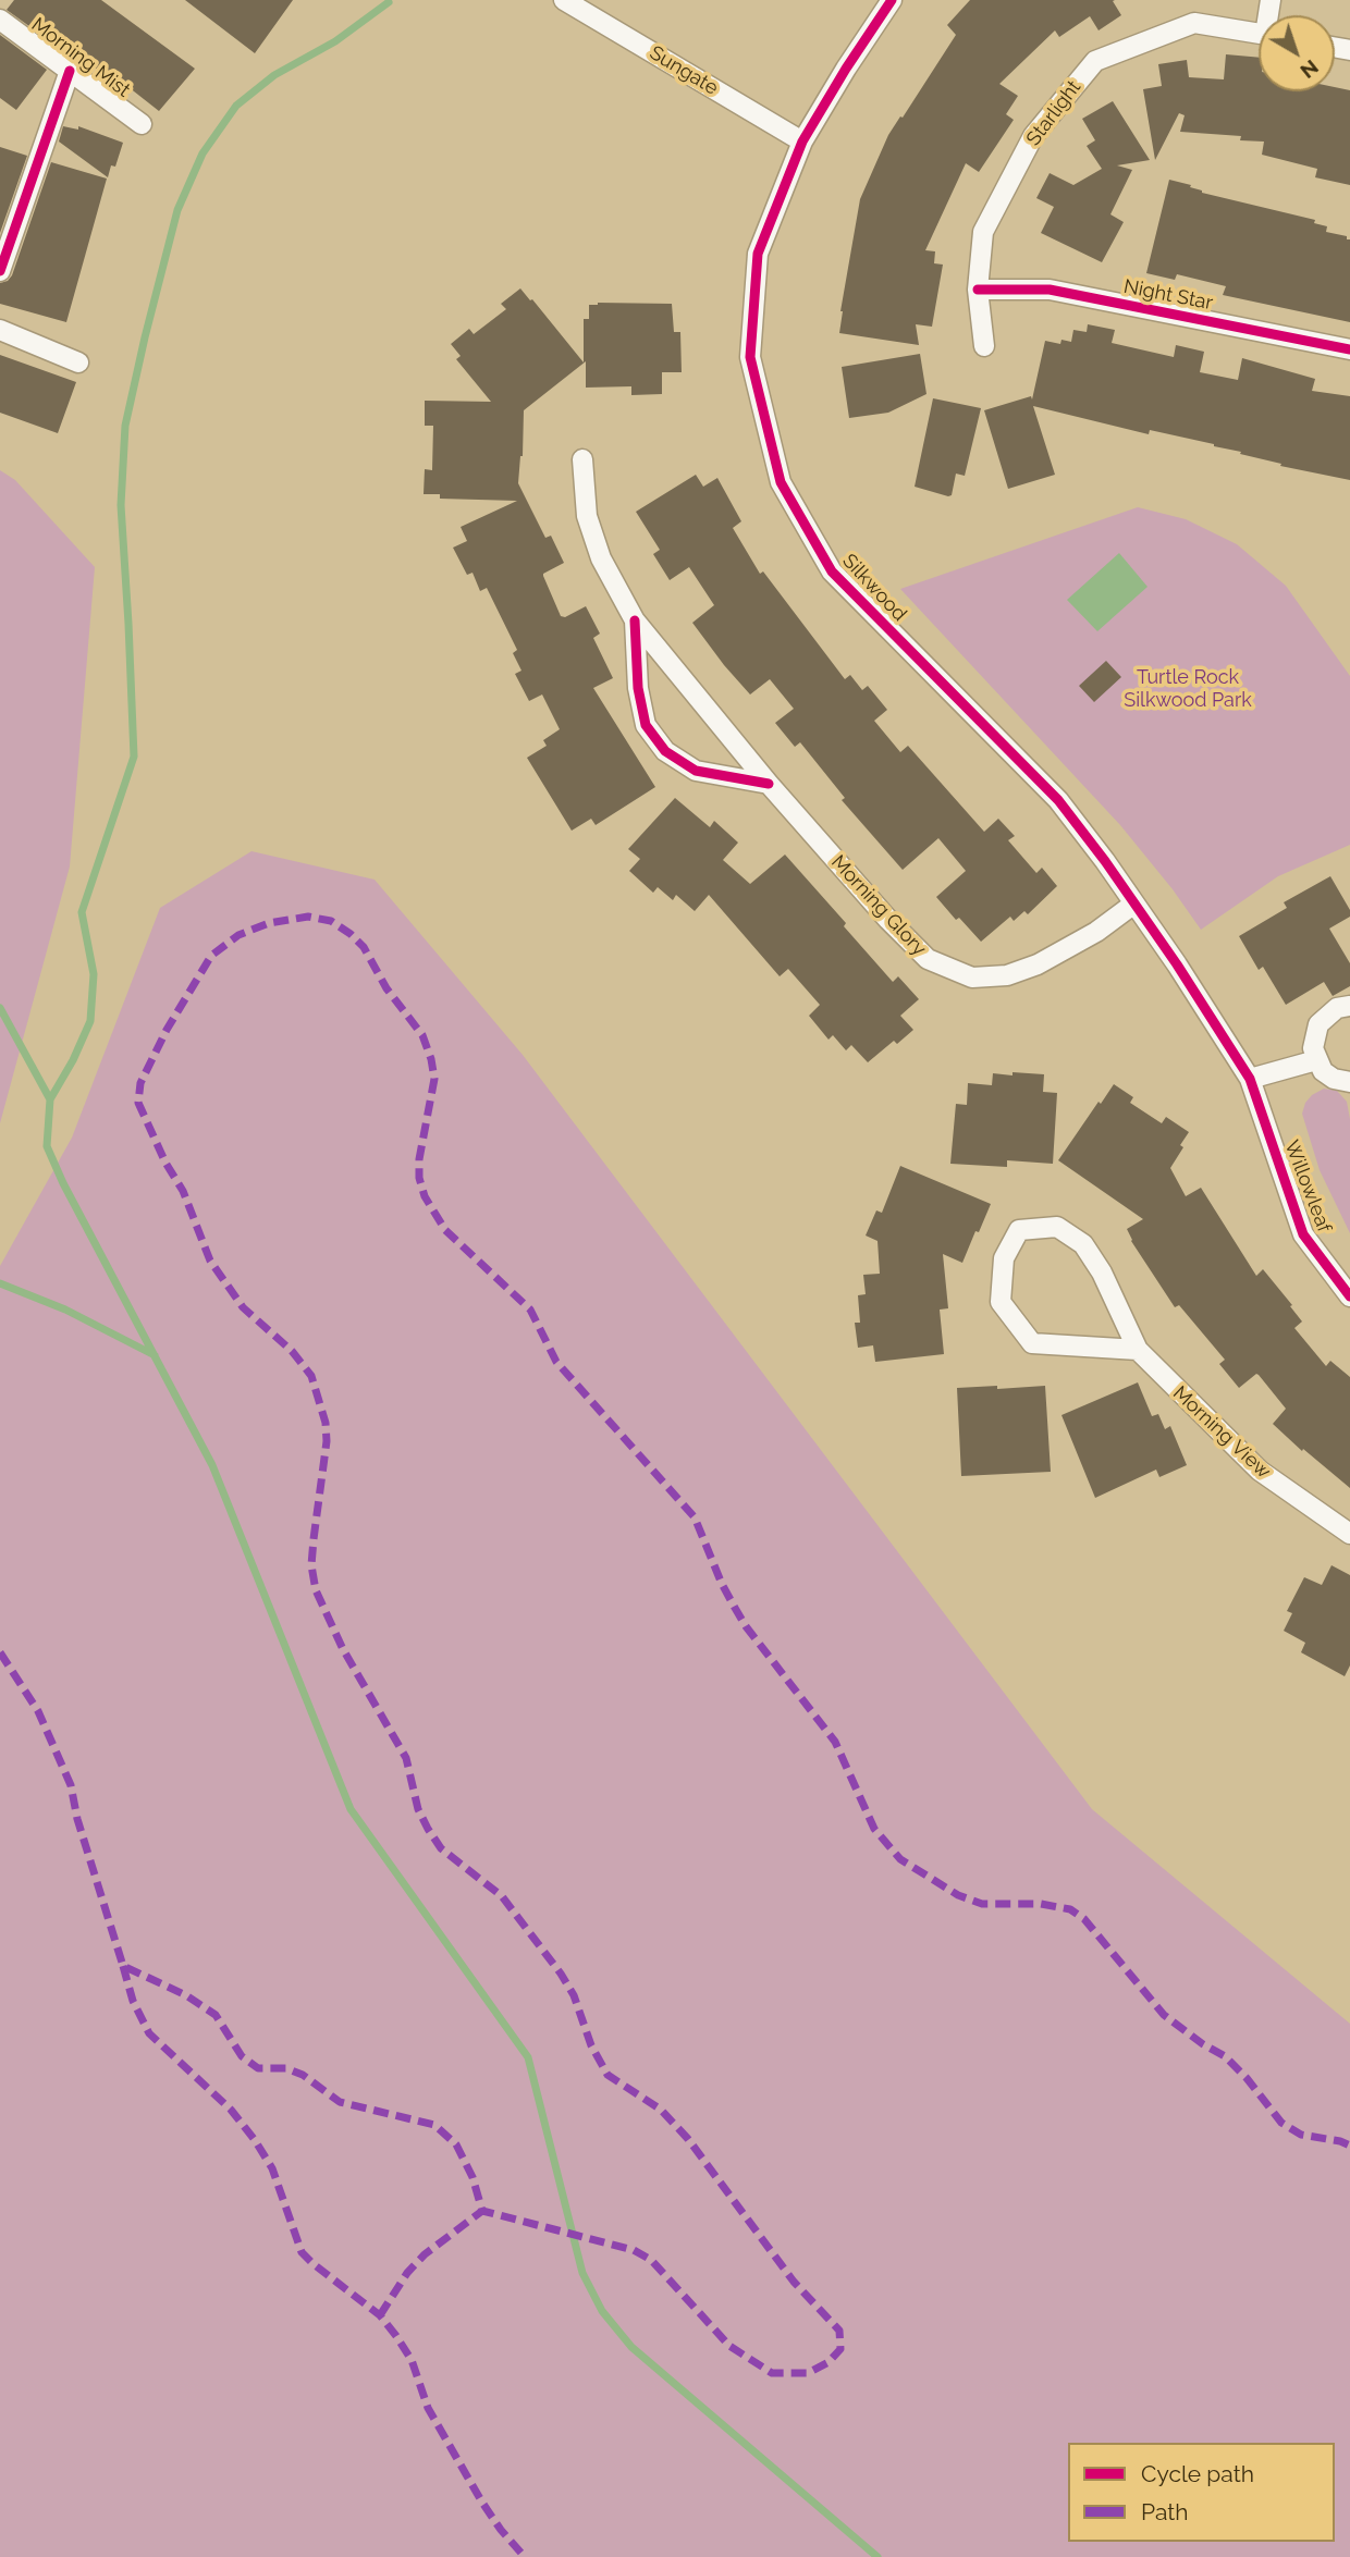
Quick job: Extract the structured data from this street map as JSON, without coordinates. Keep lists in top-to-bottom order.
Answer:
{
  "streets": {
    "street": [
      "Morning Mist",
      "Sungate",
      "Starlight",
      "Night Star",
      "Silkwood",
      "Morning Glory",
      "Willowleaf",
      "Morning View"
    ]
  },
  "crossings": [
    ["Sungate", "Silkwood"],
    ["Starlight", "Night Star"],
    ["Silkwood", "Morning Glory"],
    ["Silkwood", "Willowleaf"]
  ],
  "parks": ["Turtle Rock Silkwood Park"],
  "legend": ["Cycle path", "Path"],
  "north": "bottom right"
}
